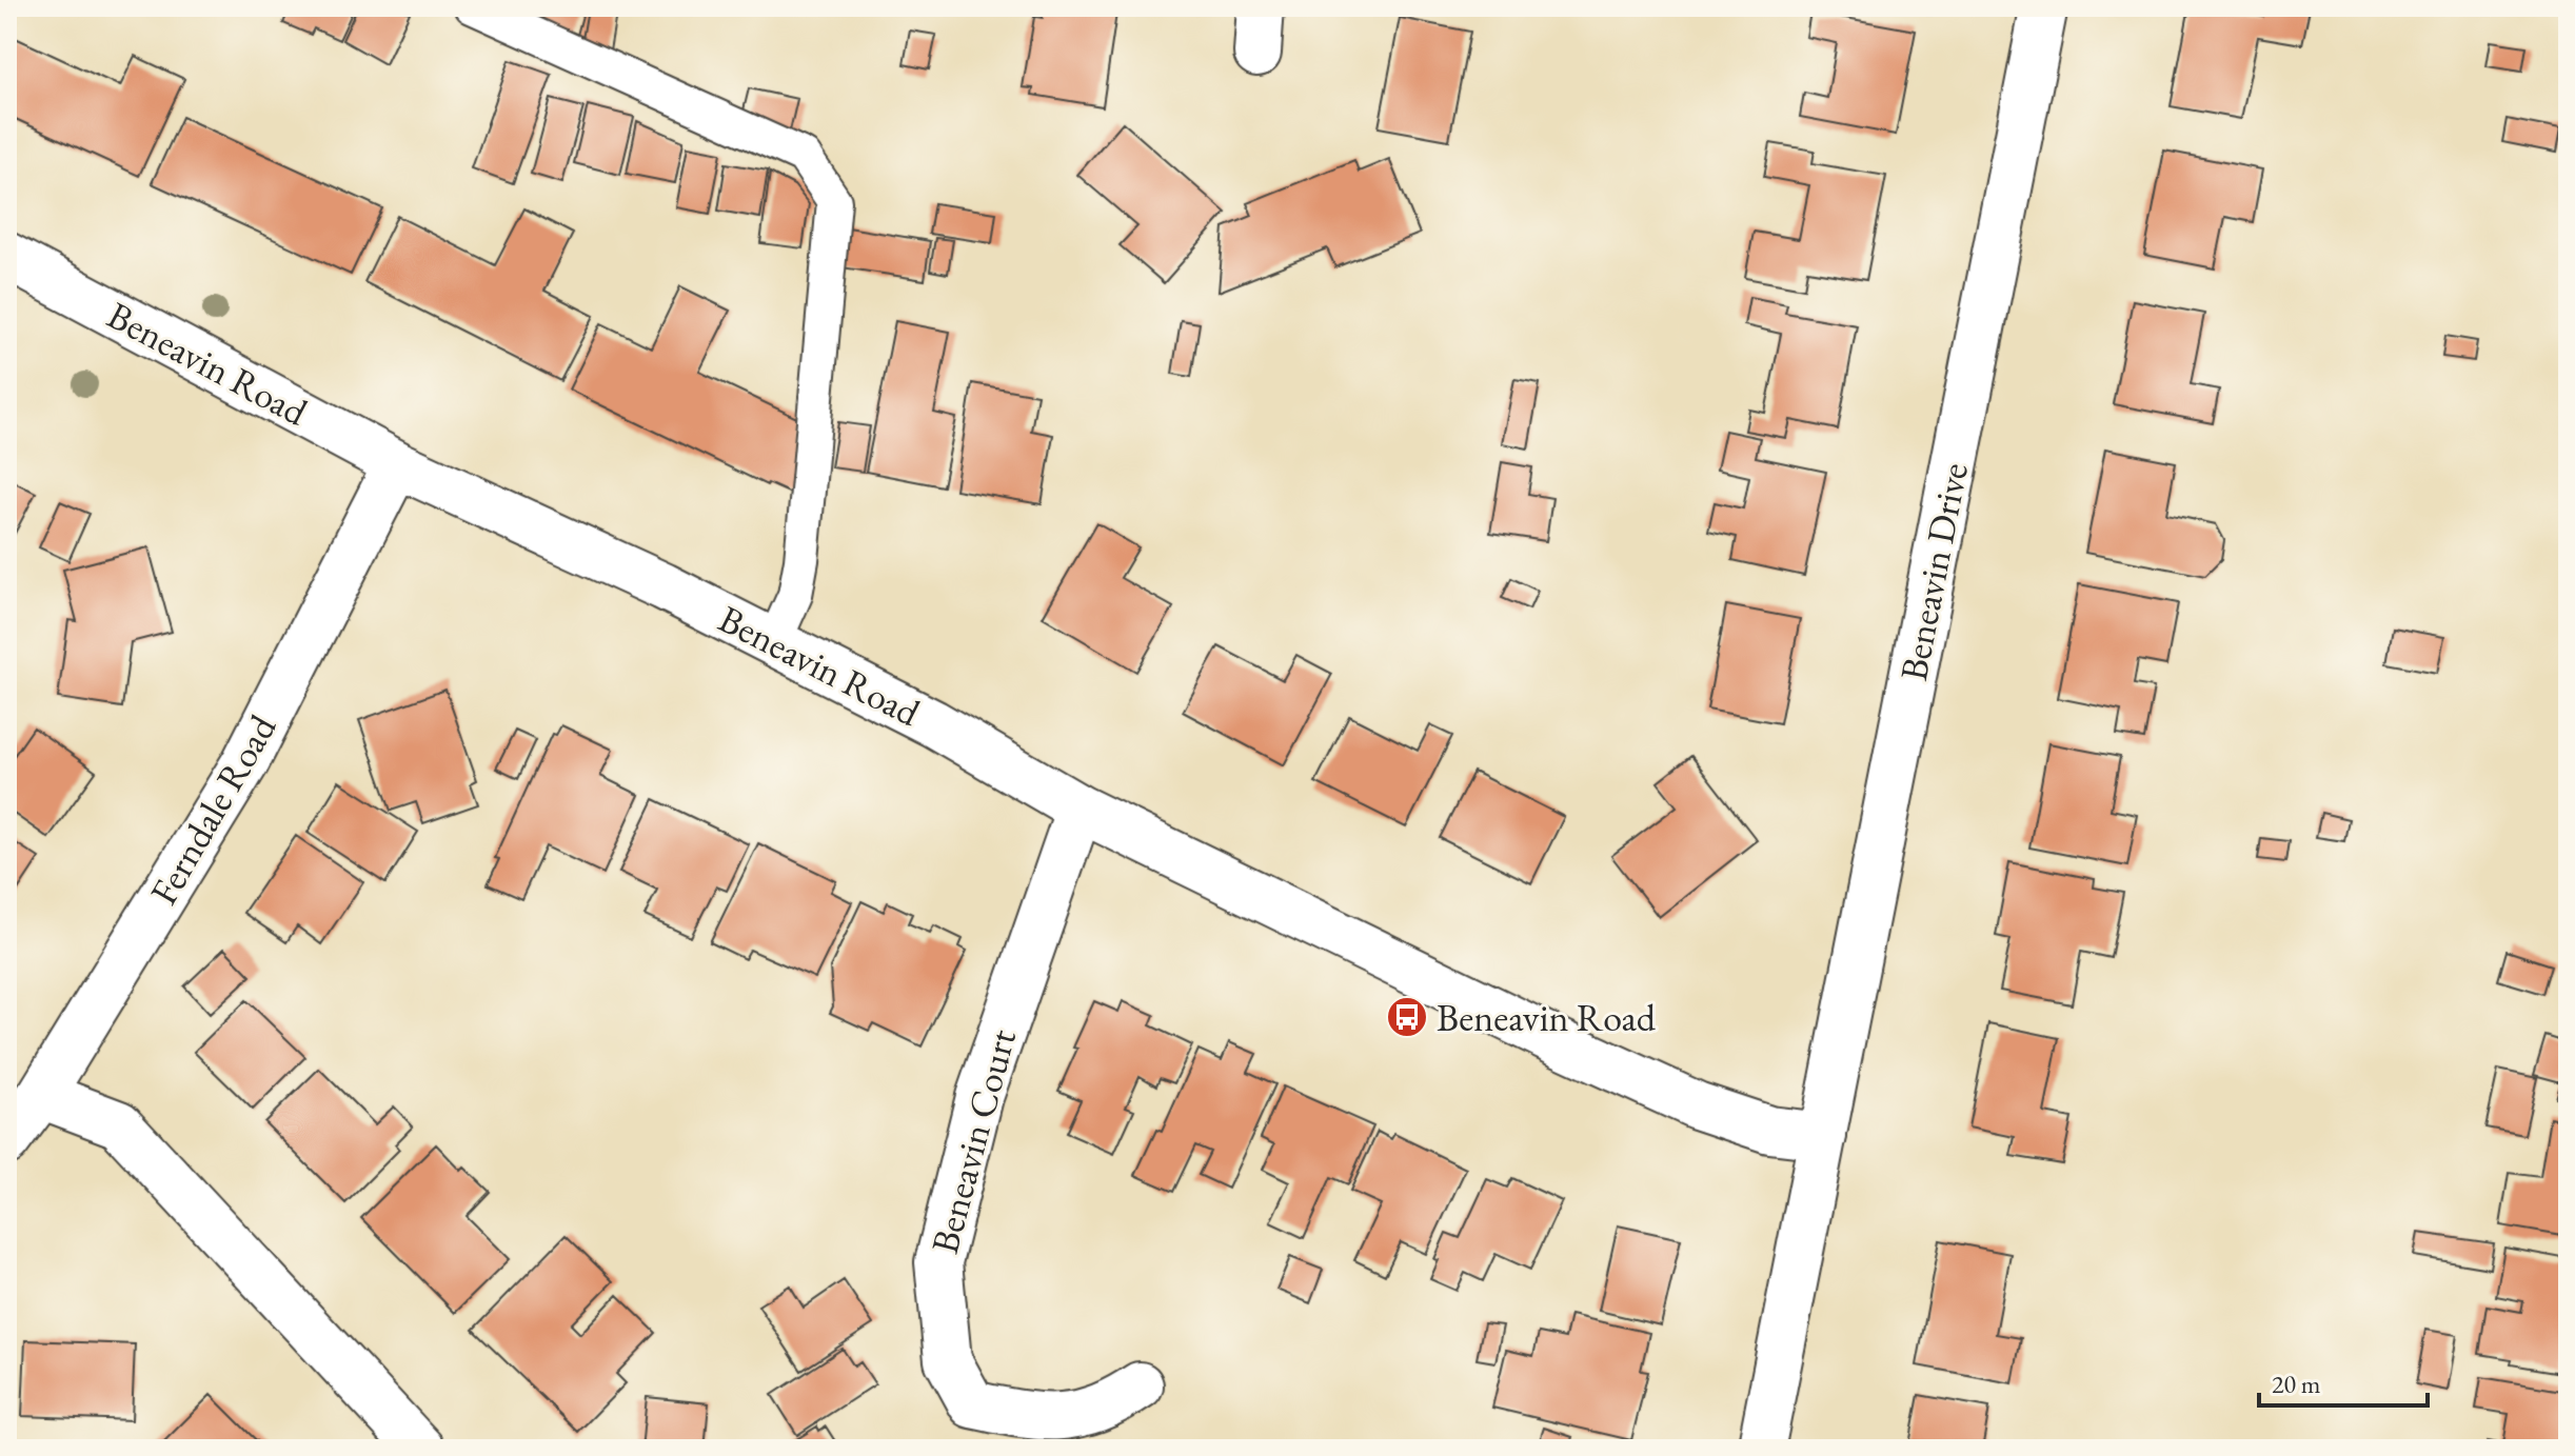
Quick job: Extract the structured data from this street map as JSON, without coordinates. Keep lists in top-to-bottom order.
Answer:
{
  "streets": {
    "street": [
      "Beneavin Road",
      "Beneavin Drive",
      "Ferndale Road",
      "Beneavin Court"
    ]
  },
  "crossings": [
    ["Beneavin Road", "Beneavin Drive"],
    ["Beneavin Road", "Ferndale Road"],
    ["Beneavin Road", "Beneavin Court"]
  ],
  "places": {
    "bus stop": ["Beneavin Road"]
  },
  "scale_bar": "20 m"
}
